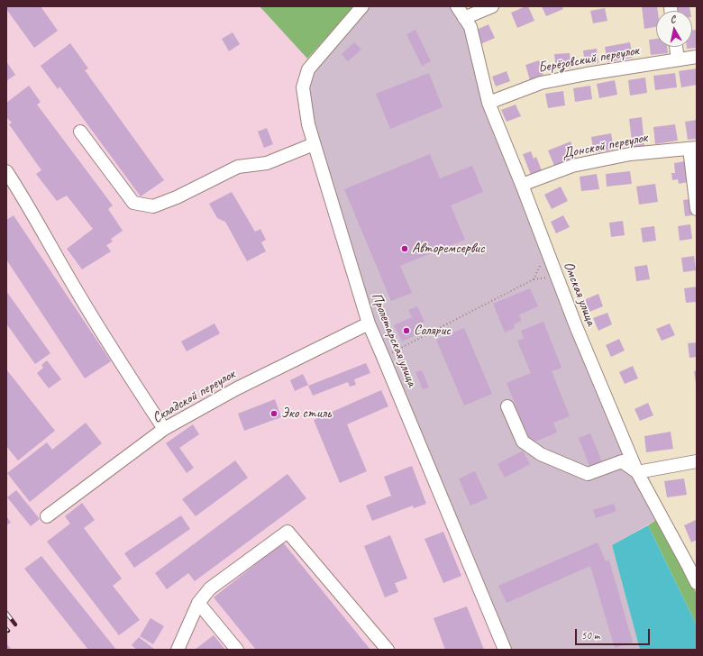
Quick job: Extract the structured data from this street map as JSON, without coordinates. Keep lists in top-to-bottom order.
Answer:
{
  "streets": {
    "street": [
      "Берёзовский переулок",
      "Донской переулок",
      "Омская улица",
      "Пролетарская улица",
      "Складской переулок"
    ]
  },
  "crossings": [
    ["Берёзовский переулок", "Омская улица"],
    ["Донской переулок", "Омская улица"],
    ["Пролетарская улица", "Складской переулок"]
  ],
  "places": ["Авторемсервис", "Солярис", "Эко стиль"],
  "scale_bar": "50 m",
  "north": "top"
}
